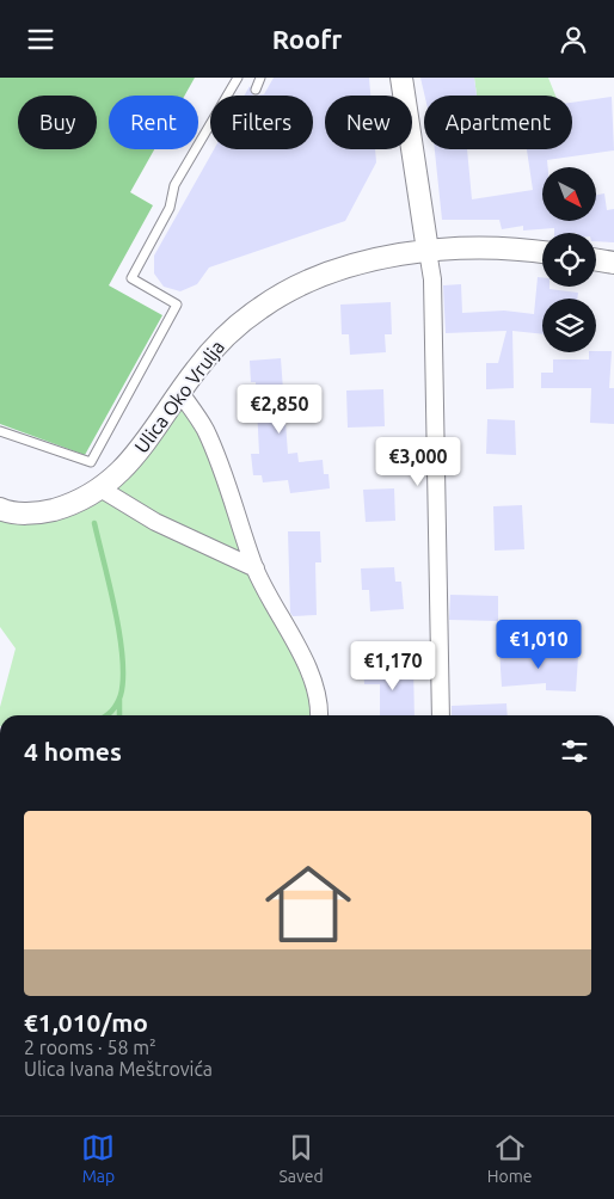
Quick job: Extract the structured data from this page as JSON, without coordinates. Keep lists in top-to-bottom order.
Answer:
{
  "streets": {
    "street": ["Ulica Oko Vrulja"]
  },
  "north": "bottom right",
  "page": {
    "header": "Roofr",
    "chip": [
      "Buy",
      "Rent",
      "Filters",
      "New",
      "Apartment"
    ],
    "price": [
      "€2,850",
      "€3,000",
      "€1,010",
      "€1,170"
    ],
    "heading": "4 homes",
    "list": [
      {
        "name": "€1,010/mo",
        "note": "2 rooms · 58 m² · Ulica Ivana Meštrovića"
      }
    ],
    "tabs": ["Map", "Saved", "Home"]
  }
}
